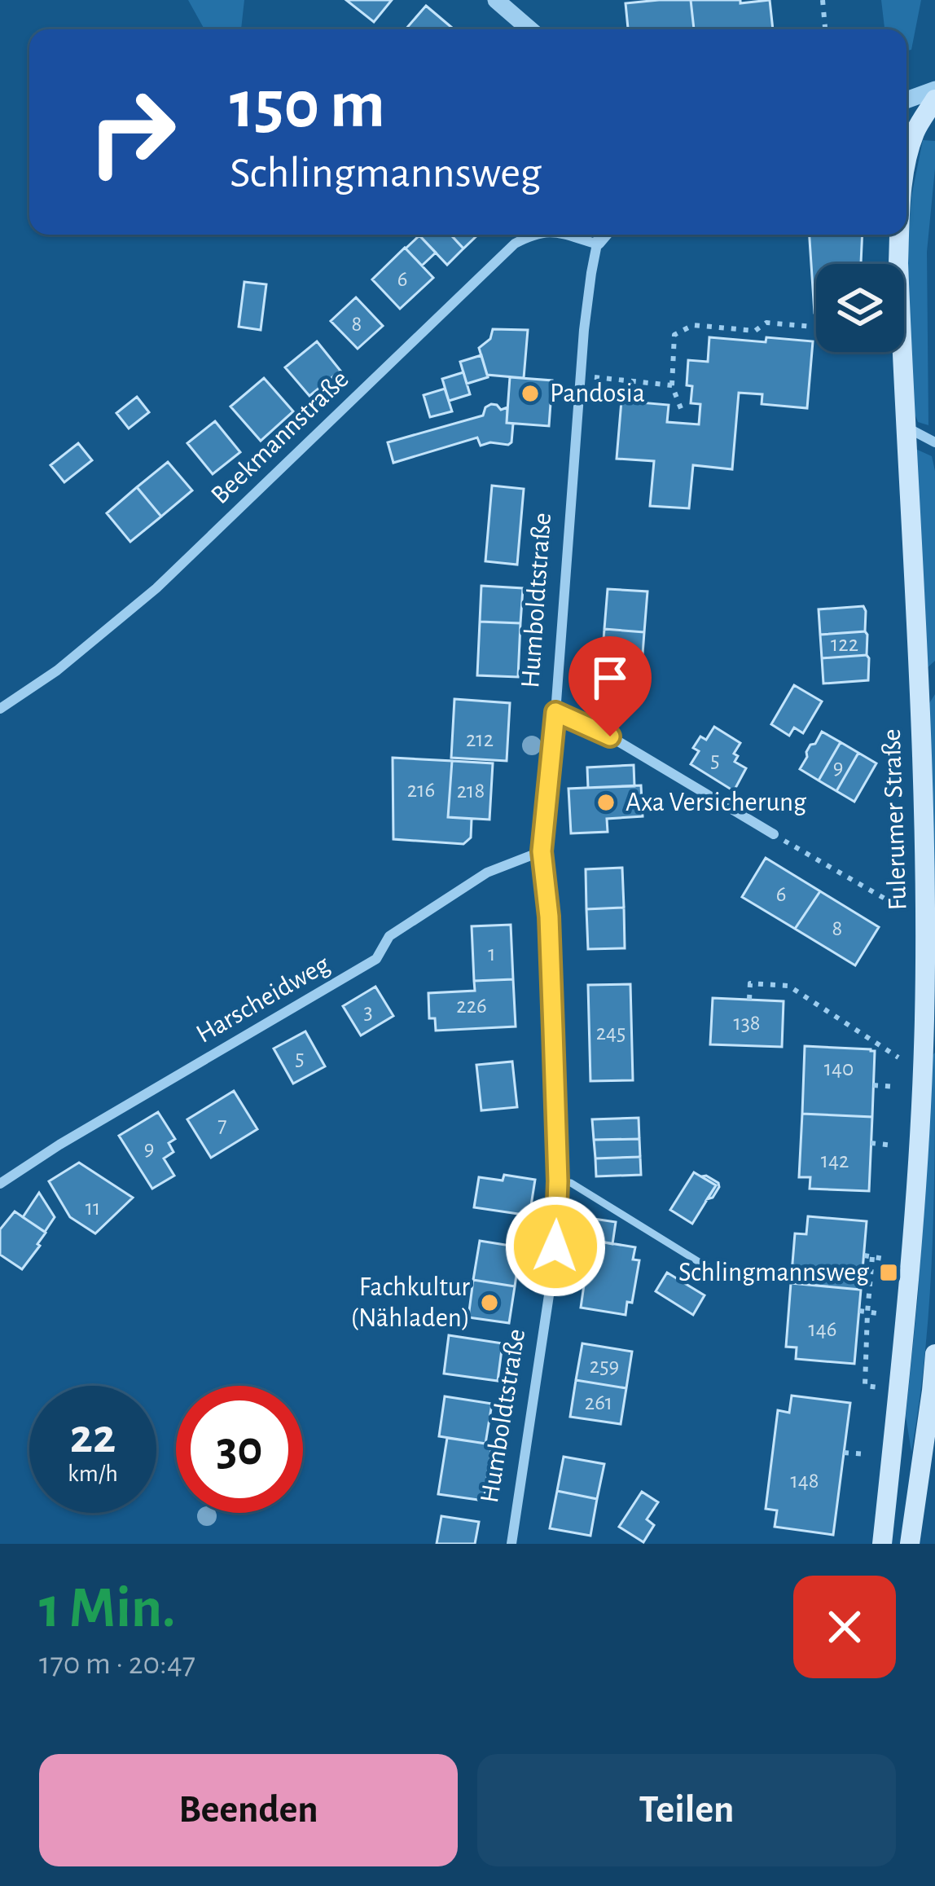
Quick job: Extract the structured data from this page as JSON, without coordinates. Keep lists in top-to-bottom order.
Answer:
{
  "streets": {
    "main road": ["Fulerumer Straße"],
    "street": ["Beekmannstraße", "Humboldtstraße", "Harscheidweg"]
  },
  "crossings": [
    ["Beekmannstraße", "Humboldtstraße"],
    ["Humboldtstraße", "Harscheidweg"]
  ],
  "places": {
    "other": ["Pandosia", "Axa Versicherung", "Fachkultur (Nähladen)"],
    "transit": ["Schlingmannsweg"]
  },
  "house_numbers": [
    "6",
    "8",
    "122",
    "212",
    "5",
    "9",
    "216",
    "218",
    "6",
    "8",
    "1",
    "226",
    "3",
    "138",
    "245",
    "5",
    "140",
    "7",
    "9",
    "142",
    "11",
    "146",
    "259",
    "261",
    "148"
  ],
  "page": {
    "turn": ["150 m", "Schlingmannsweg"],
    "speed": "22 km/h",
    "limit": "30",
    "heading": ["1 Min.", "170 m · 20:47"],
    "buttons": ["Beenden", "Teilen"]
  }
}
